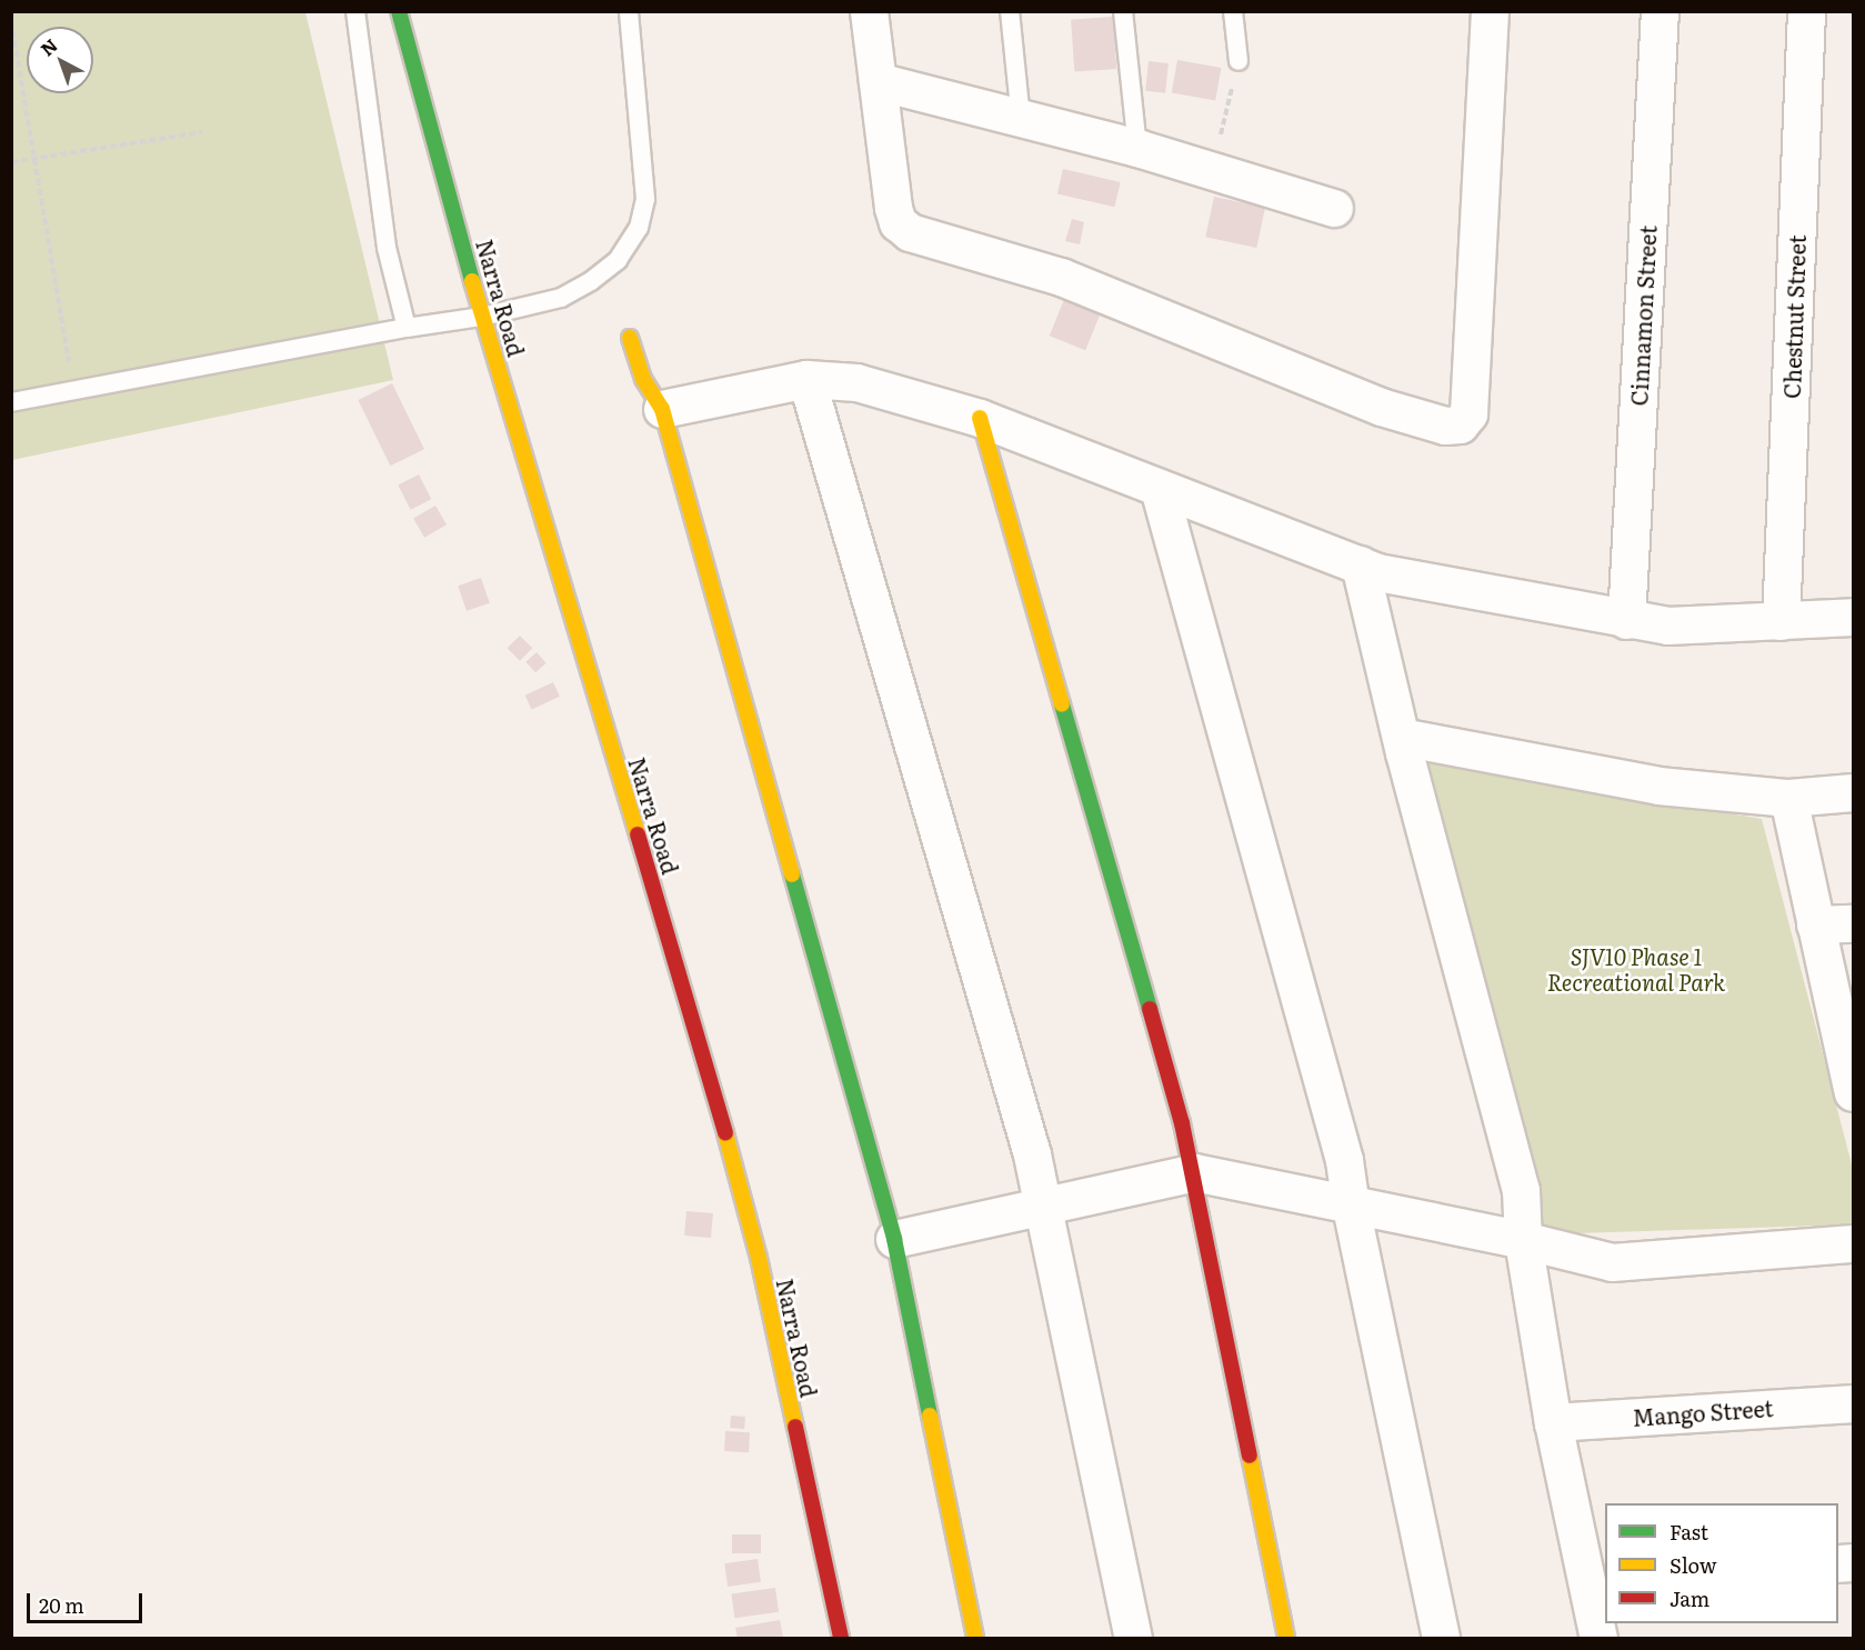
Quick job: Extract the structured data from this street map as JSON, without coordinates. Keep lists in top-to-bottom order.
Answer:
{
  "streets": {
    "street": [
      "Narra Road",
      "Cinnamon Street",
      "Chestnut Street",
      "Mango Street"
    ]
  },
  "parks": ["SJV10 Phase 1 Recreational Park"],
  "legend": ["Fast", "Slow", "Jam"],
  "scale_bar": "20 m",
  "north": "top left"
}
